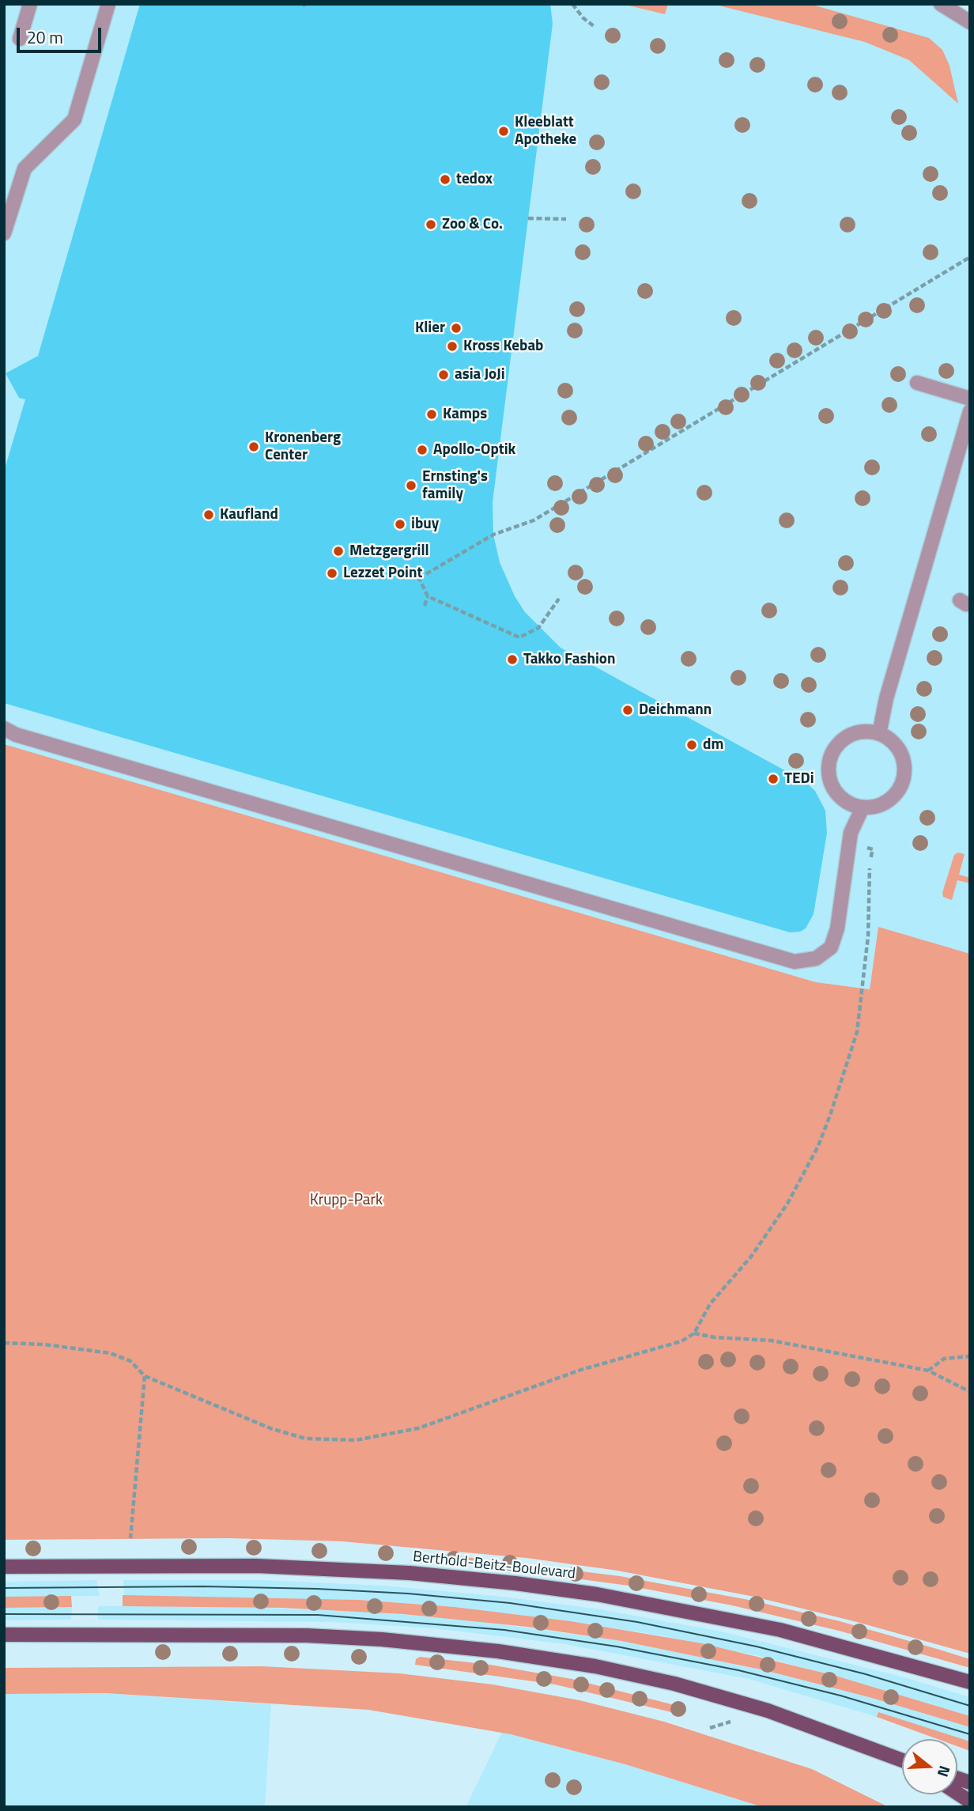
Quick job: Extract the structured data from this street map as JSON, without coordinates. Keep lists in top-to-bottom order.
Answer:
{
  "streets": {
    "main road": ["Berthold-Beitz-Boulevard"]
  },
  "parks": ["Krupp-Park"],
  "places": [
    "Kleeblatt Apotheke",
    "tedox",
    "Zoo & Co.",
    "Klier",
    "Kross Kebab",
    "asia JoJi",
    "Kamps",
    "Kronenberg Center",
    "Apollo-Optik",
    "Ernsting's family",
    "Kaufland",
    "ibuy",
    "Metzgergrill",
    "Lezzet Point",
    "Takko Fashion",
    "Deichmann",
    "dm",
    "TEDi"
  ],
  "scale_bar": "20 m",
  "north": "right"
}
